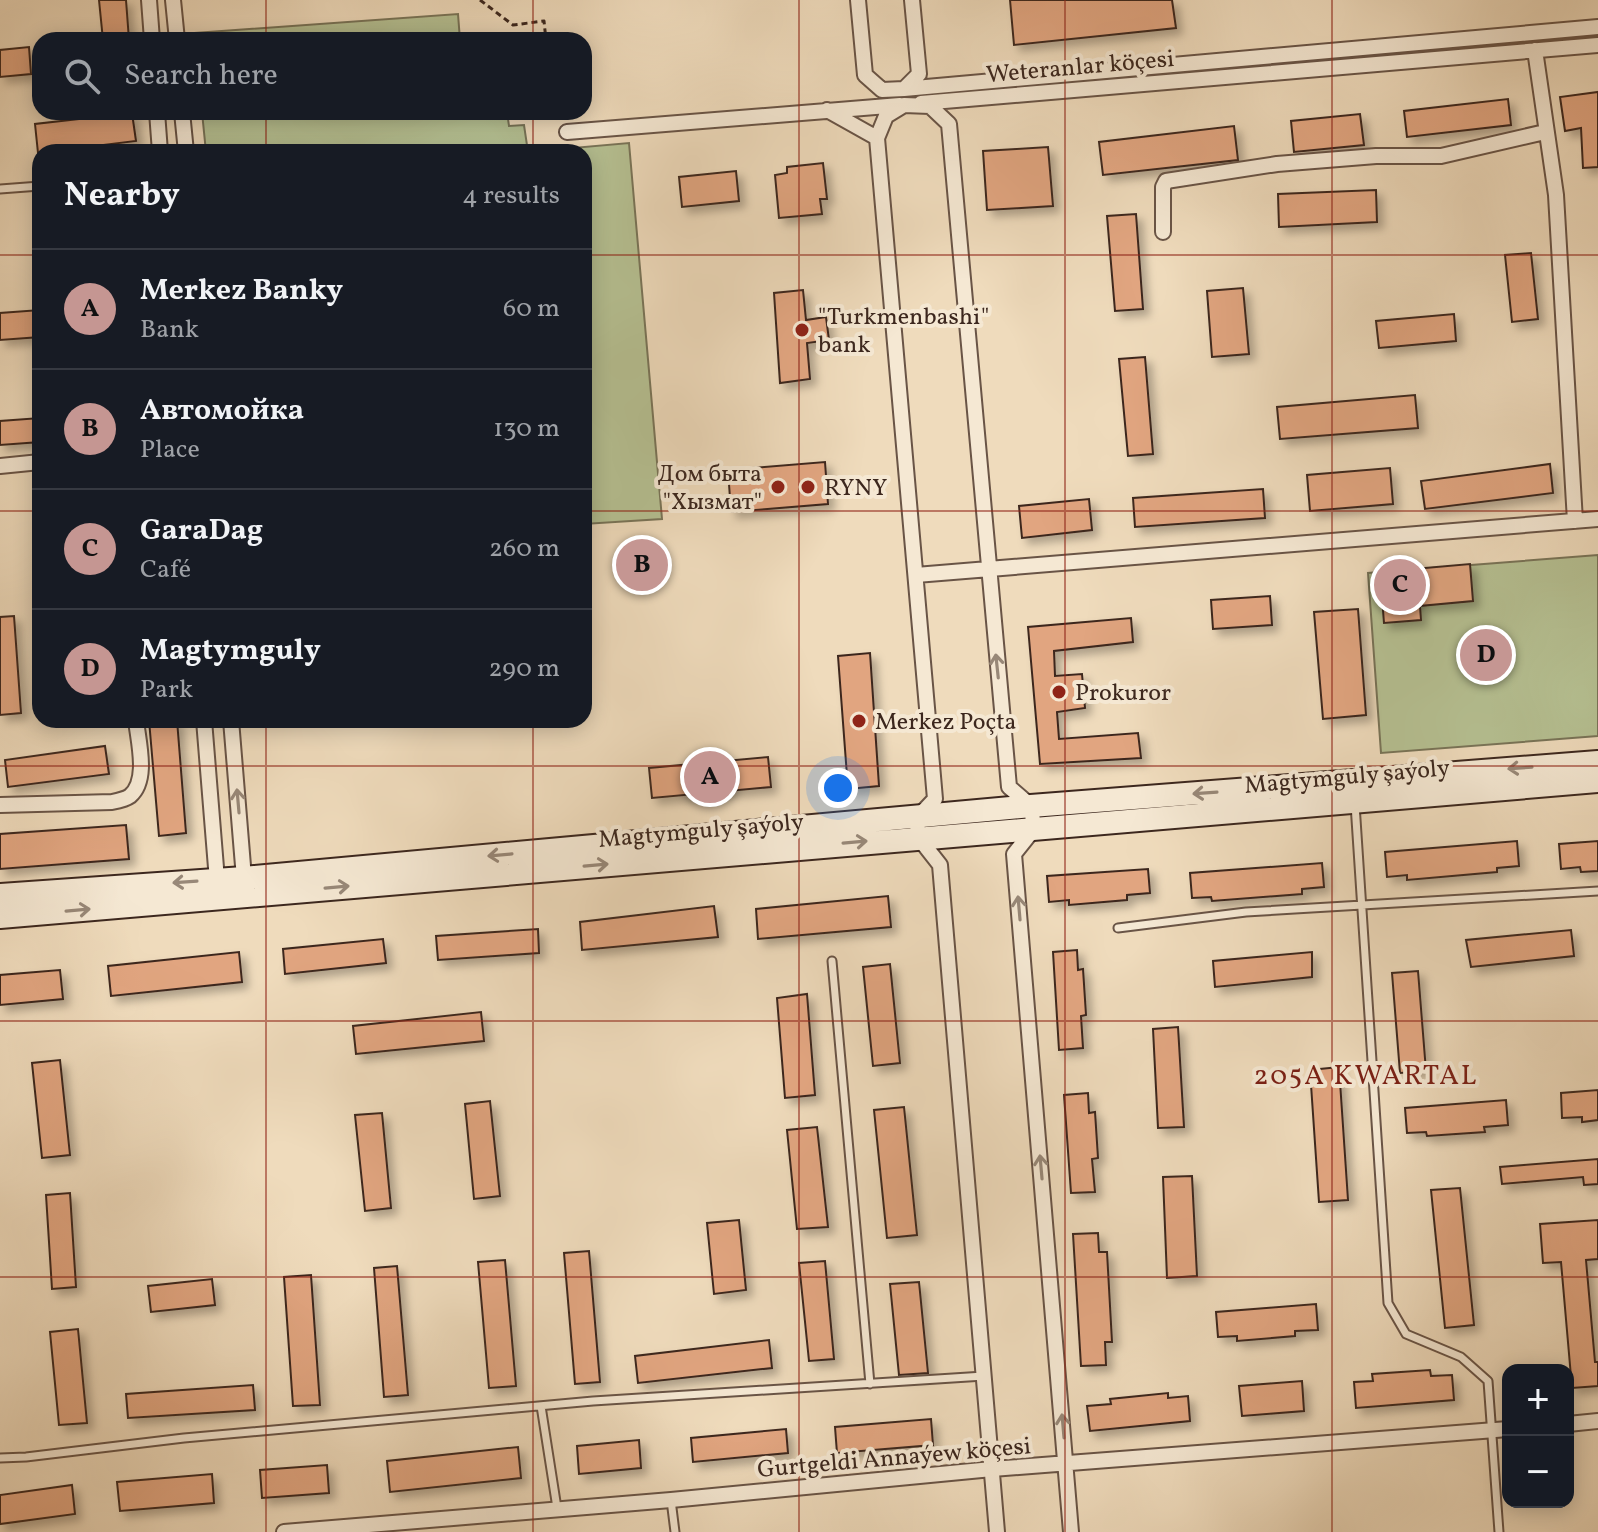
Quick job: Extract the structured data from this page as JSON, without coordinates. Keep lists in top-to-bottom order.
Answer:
{
  "streets": {
    "street": ["Weteranlar köçesi", "Magtymguly şaýoly", "Gurtgeldi Annaýew köçesi"]
  },
  "districts": ["205A KWARTAL"],
  "places": [
    "\"Turkmenbashi\" bank",
    "Дом быта \"Хызмат\"",
    "RYNY",
    "Prokuror",
    "Merkez Poçta"
  ],
  "page": {
    "search": "Search here",
    "heading": ["Nearby", "4 results"],
    "list": [
      {
        "mark": "A",
        "name": "Merkez Banky",
        "note": "Bank",
        "value": "60 m"
      },
      {
        "mark": "B",
        "name": "Автомойка",
        "note": "Place",
        "value": "130 m"
      },
      {
        "mark": "C",
        "name": "GaraDag",
        "note": "Café",
        "value": "260 m"
      },
      {
        "mark": "D",
        "name": "Magtymguly",
        "note": "Park",
        "value": "290 m"
      }
    ],
    "pins": [
      "B",
      "C",
      "D",
      "A"
    ],
    "map_buttons": ["+", "−"]
  }
}
